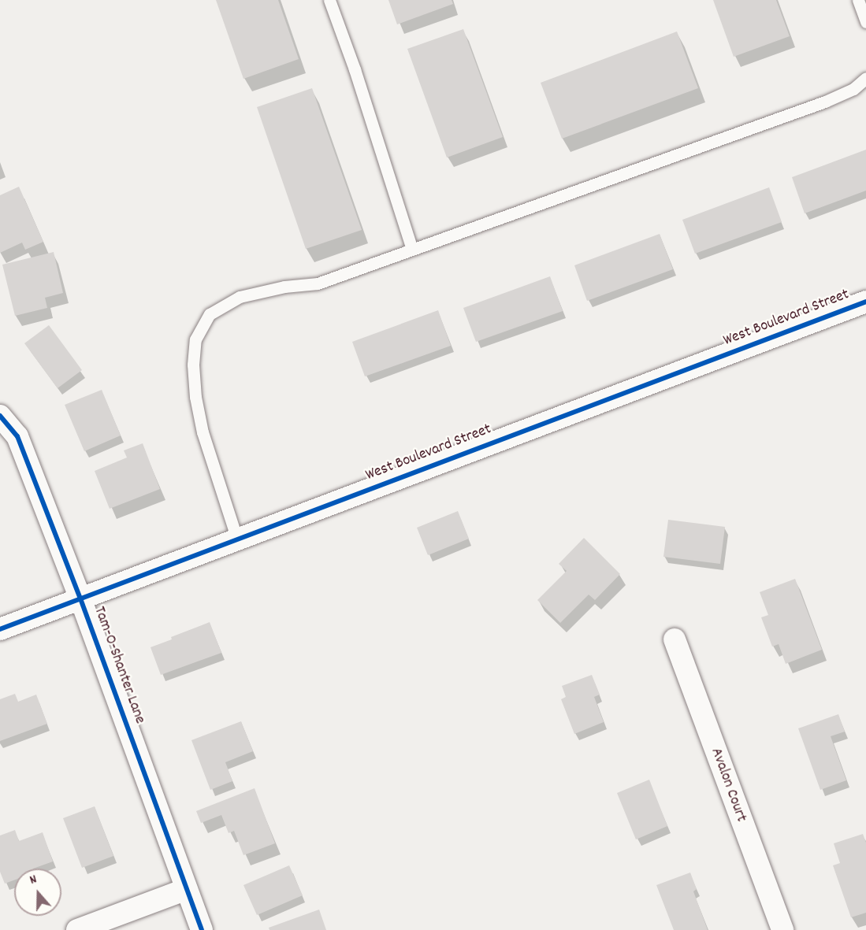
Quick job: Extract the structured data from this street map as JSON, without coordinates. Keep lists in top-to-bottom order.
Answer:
{
  "streets": {
    "street": ["West Boulevard Street", "Tam-O-Shanter Lane", "Avalon Court"]
  },
  "crossings": [
    ["West Boulevard Street", "Tam-O-Shanter Lane"]
  ],
  "north": "top"
}
